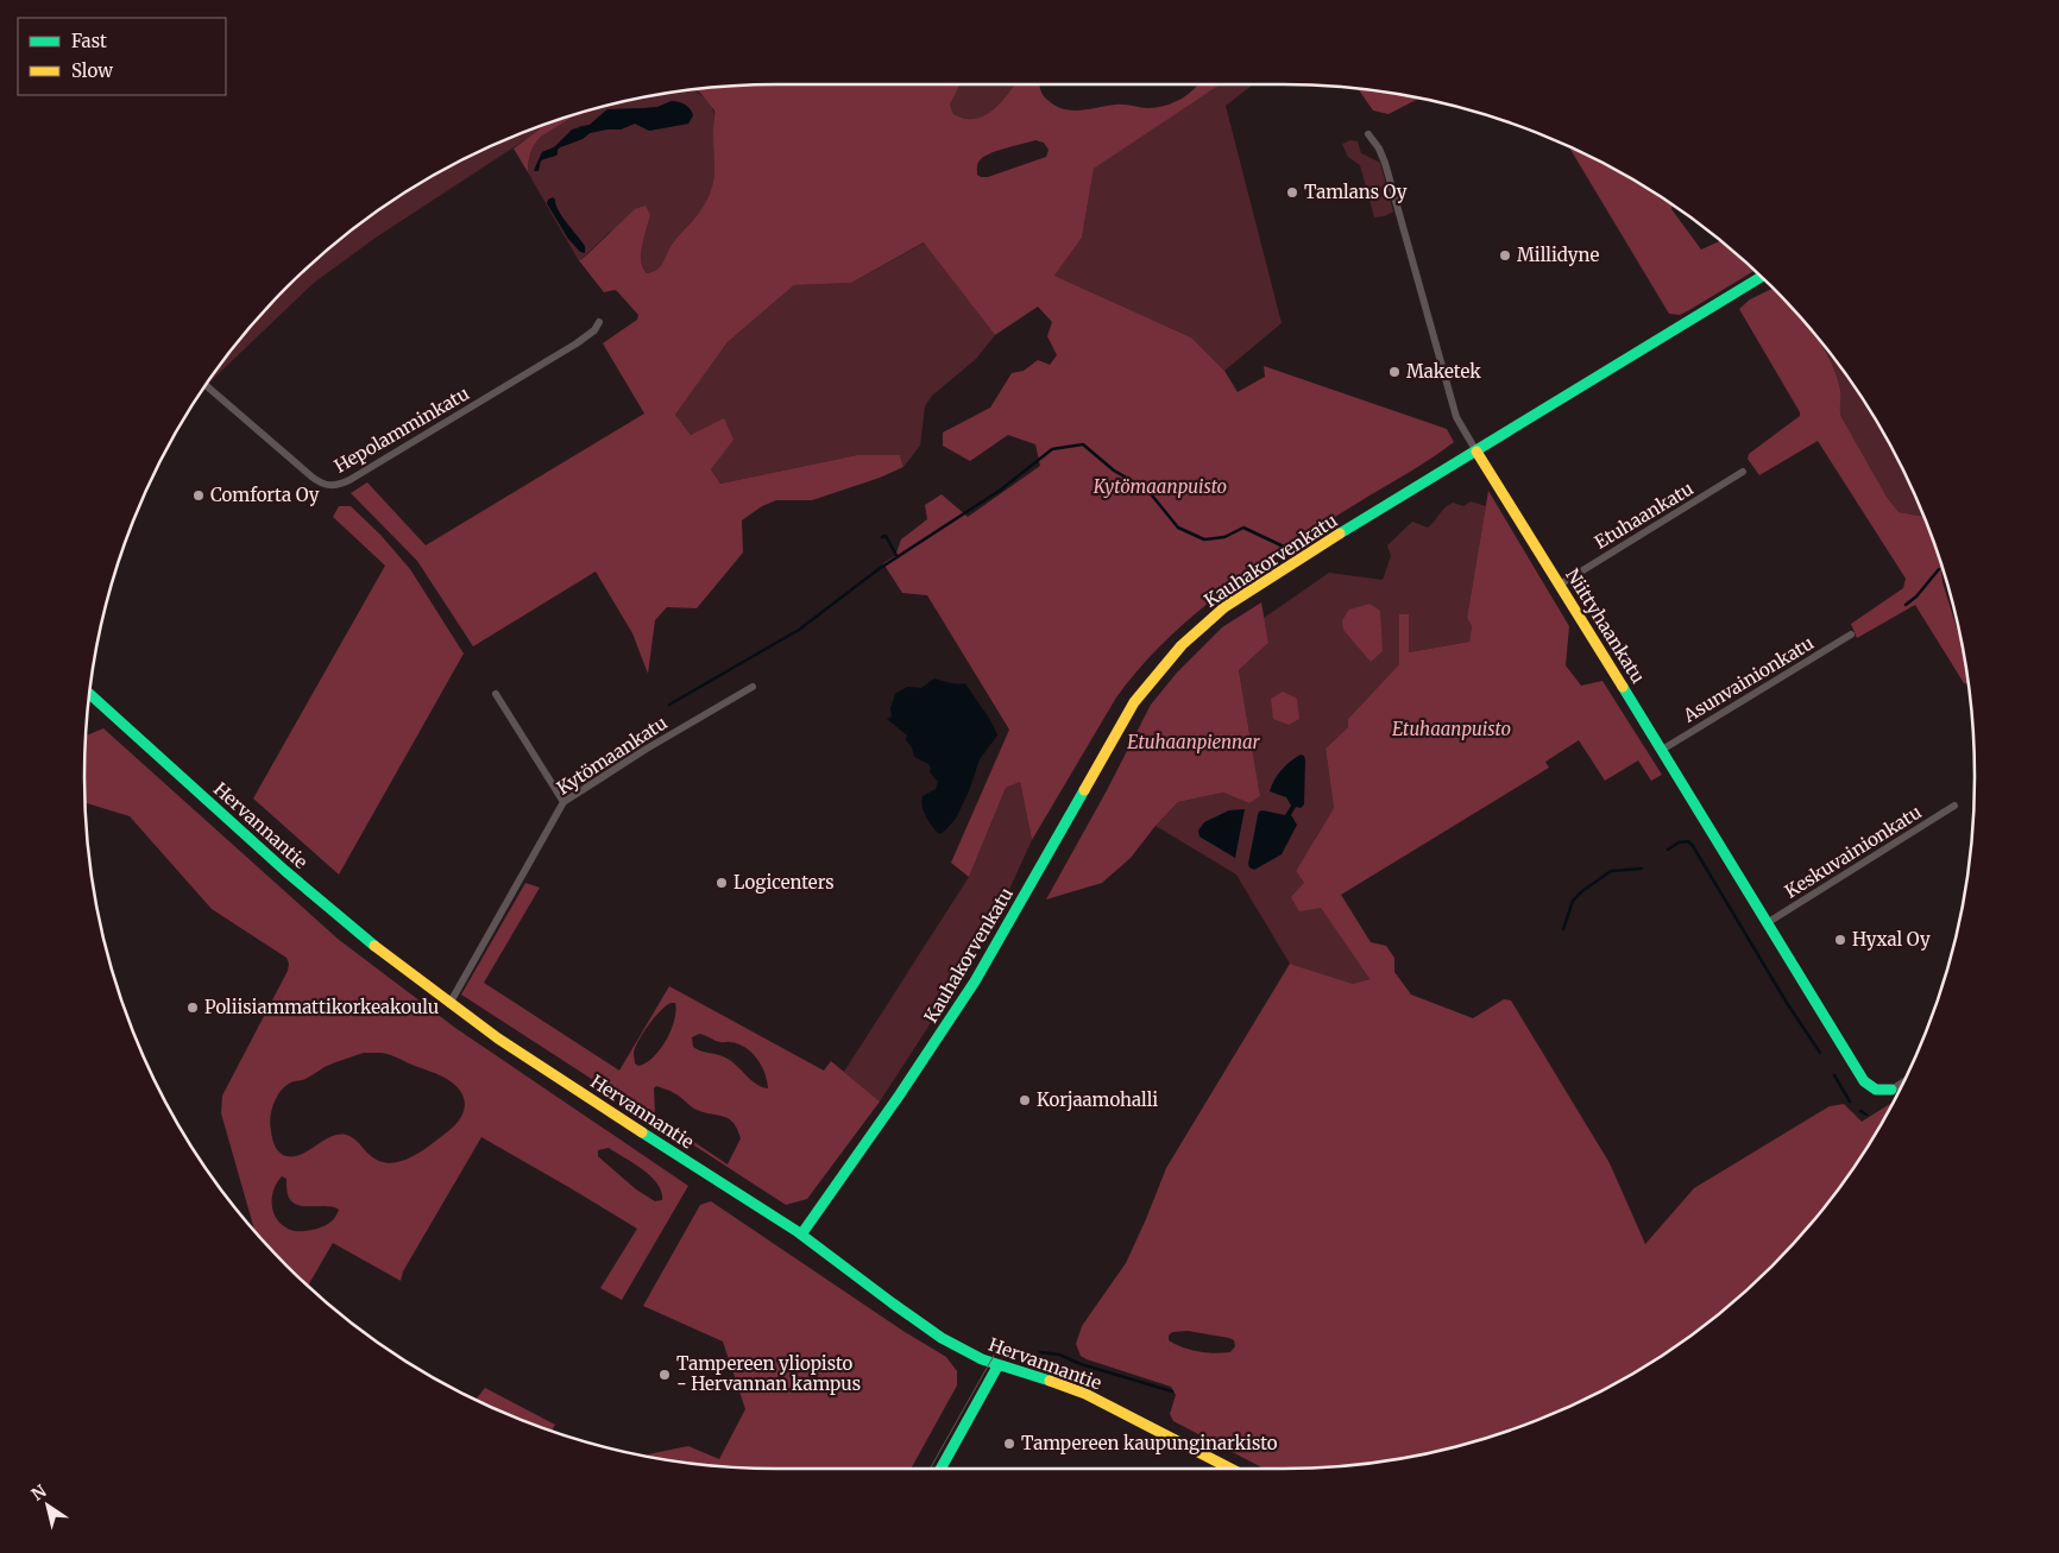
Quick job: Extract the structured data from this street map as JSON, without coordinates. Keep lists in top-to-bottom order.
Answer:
{
  "streets": {
    "street": [
      "Hepolamminkatu",
      "Etuhaankatu",
      "Kauhakorvenkatu",
      "Niittyhaankatu",
      "Asunvainionkatu",
      "Kytömaankatu",
      "Hervannantie",
      "Keskuvainionkatu"
    ]
  },
  "crossings": [
    ["Etuhaankatu", "Niittyhaankatu"],
    ["Kauhakorvenkatu", "Niittyhaankatu"],
    ["Kauhakorvenkatu", "Hervannantie"],
    ["Niittyhaankatu", "Asunvainionkatu"],
    ["Niittyhaankatu", "Keskuvainionkatu"],
    ["Kytömaankatu", "Hervannantie"]
  ],
  "parks": ["Kytömaanpuisto", "Etuhaanpuisto", "Etuhaanpiennar"],
  "places": [
    "Tamlans Oy",
    "Millidyne",
    "Maketek",
    "Comforta Oy",
    "Logicenters",
    "Hyxal Oy",
    "Poliisiammattikorkeakoulu",
    "Korjaamohalli",
    "Tampereen yliopisto - Hervannan kampus",
    "Tampereen kaupunginarkisto"
  ],
  "legend": ["Fast", "Slow"],
  "north": "top left"
}
